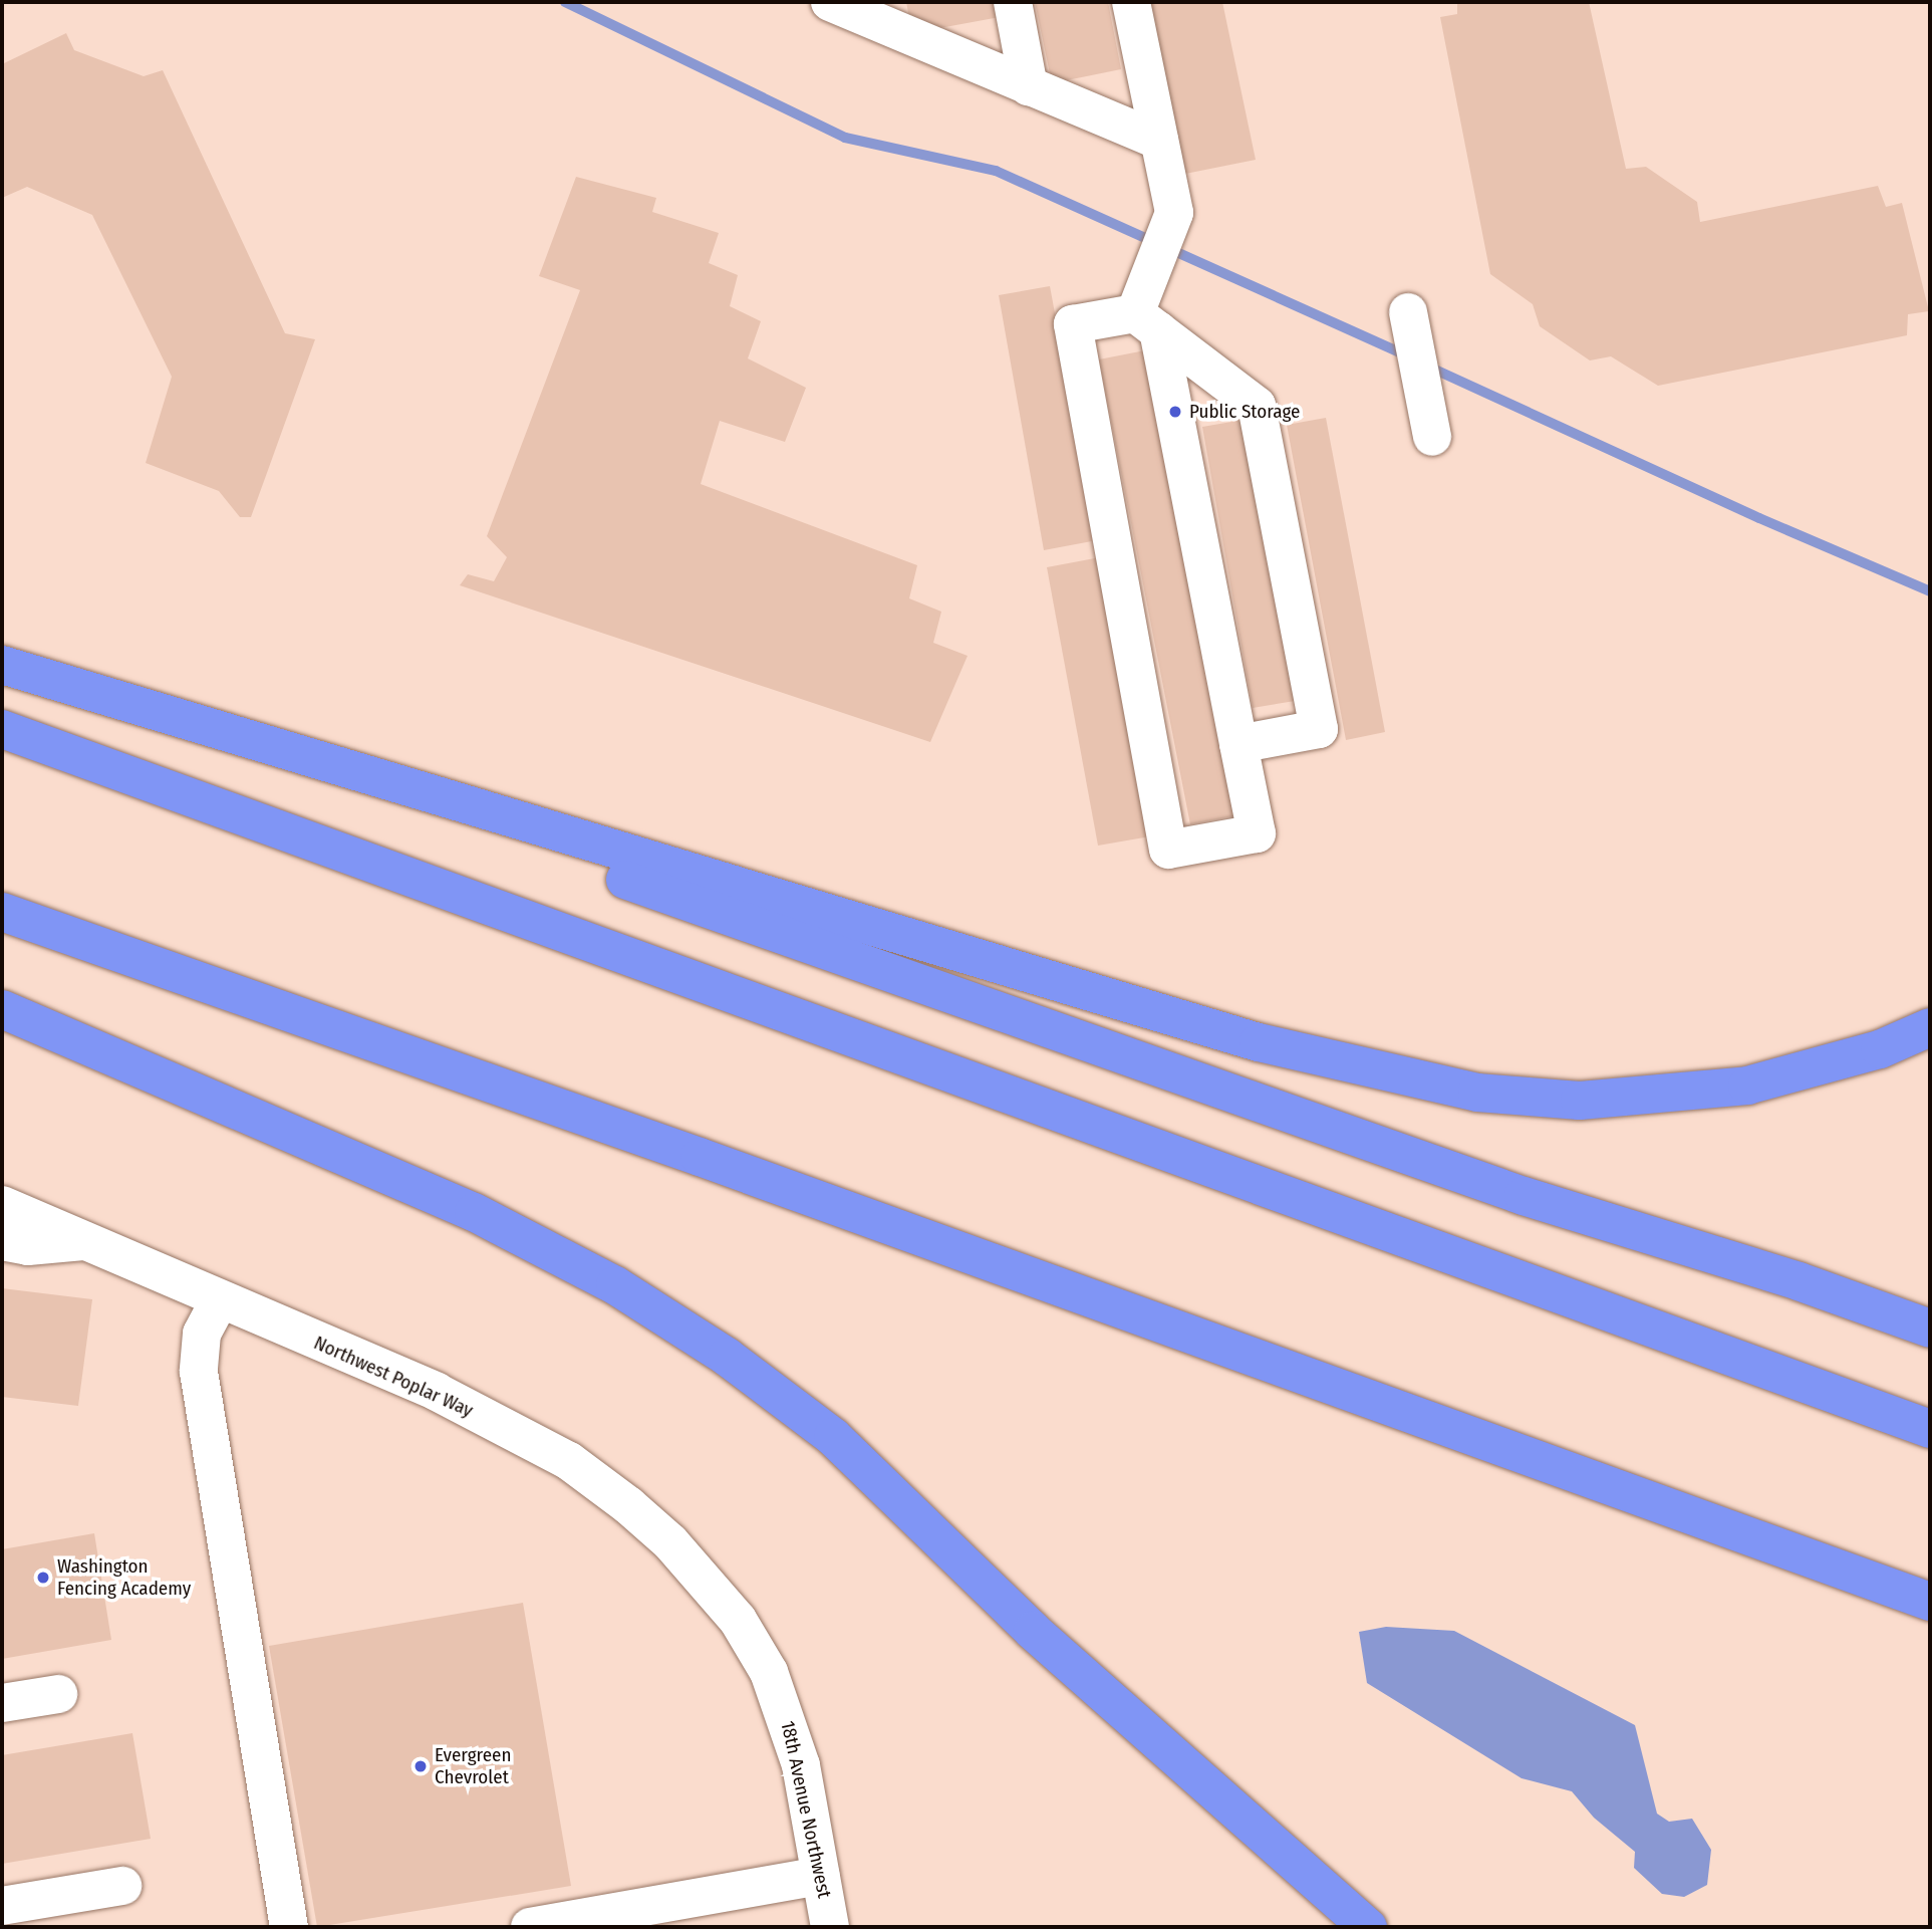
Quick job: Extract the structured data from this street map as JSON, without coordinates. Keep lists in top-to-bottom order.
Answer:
{
  "streets": {
    "street": ["Northwest Poplar Way", "18th Avenue Northwest"]
  },
  "crossings": [
    ["Northwest Poplar Way", "18th Avenue Northwest"]
  ],
  "places": ["Public Storage", "Washington Fencing Academy", "Evergreen Chevrolet"]
}
